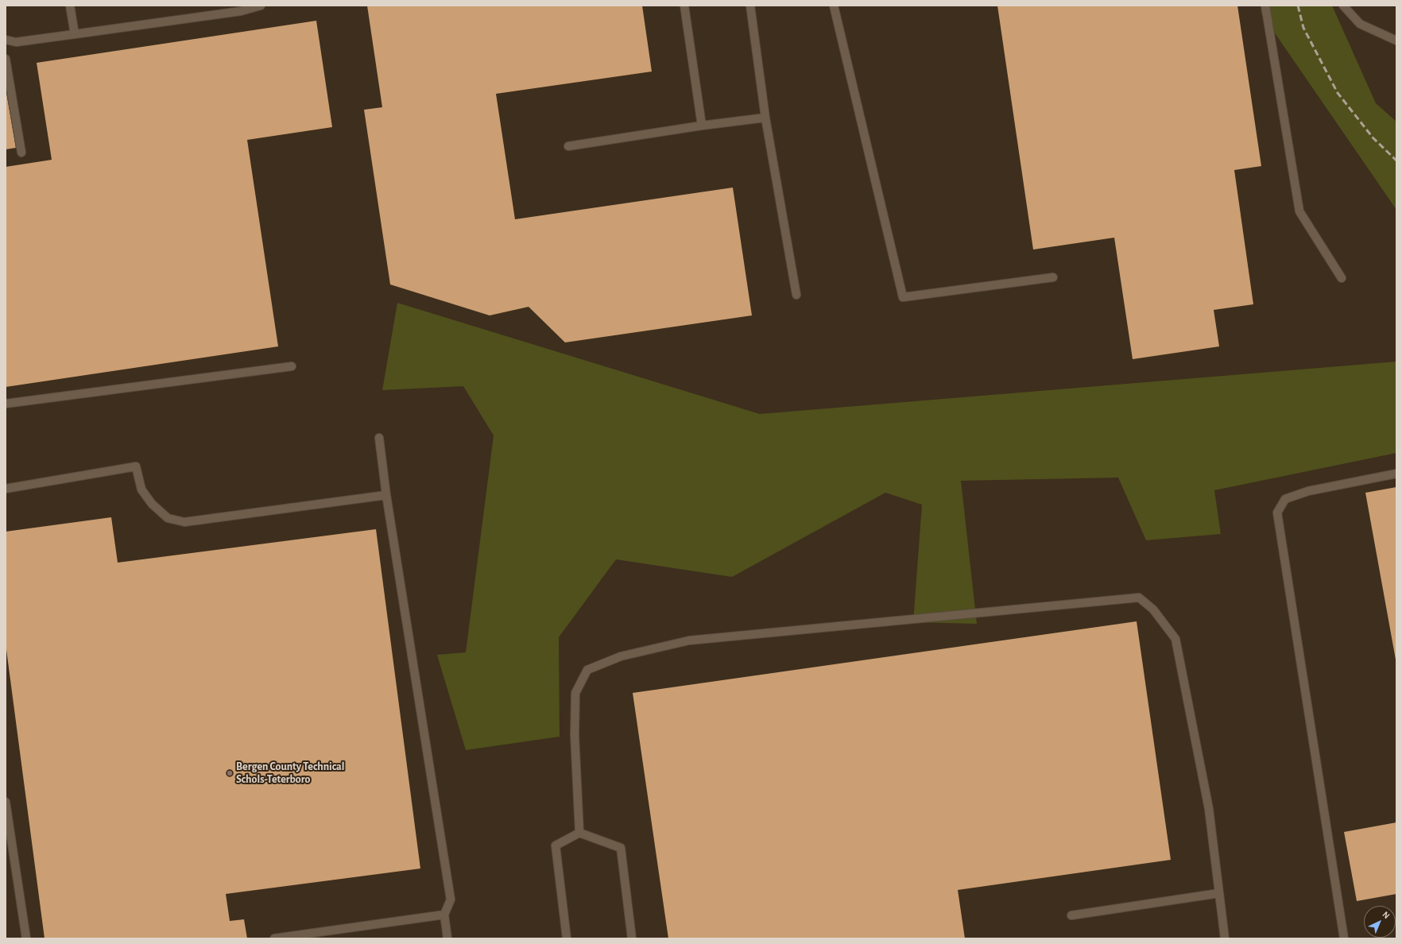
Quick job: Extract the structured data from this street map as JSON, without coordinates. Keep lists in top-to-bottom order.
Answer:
{
  "places": ["Bergen County Technical Schols-Teterboro"],
  "north": "top right"
}
